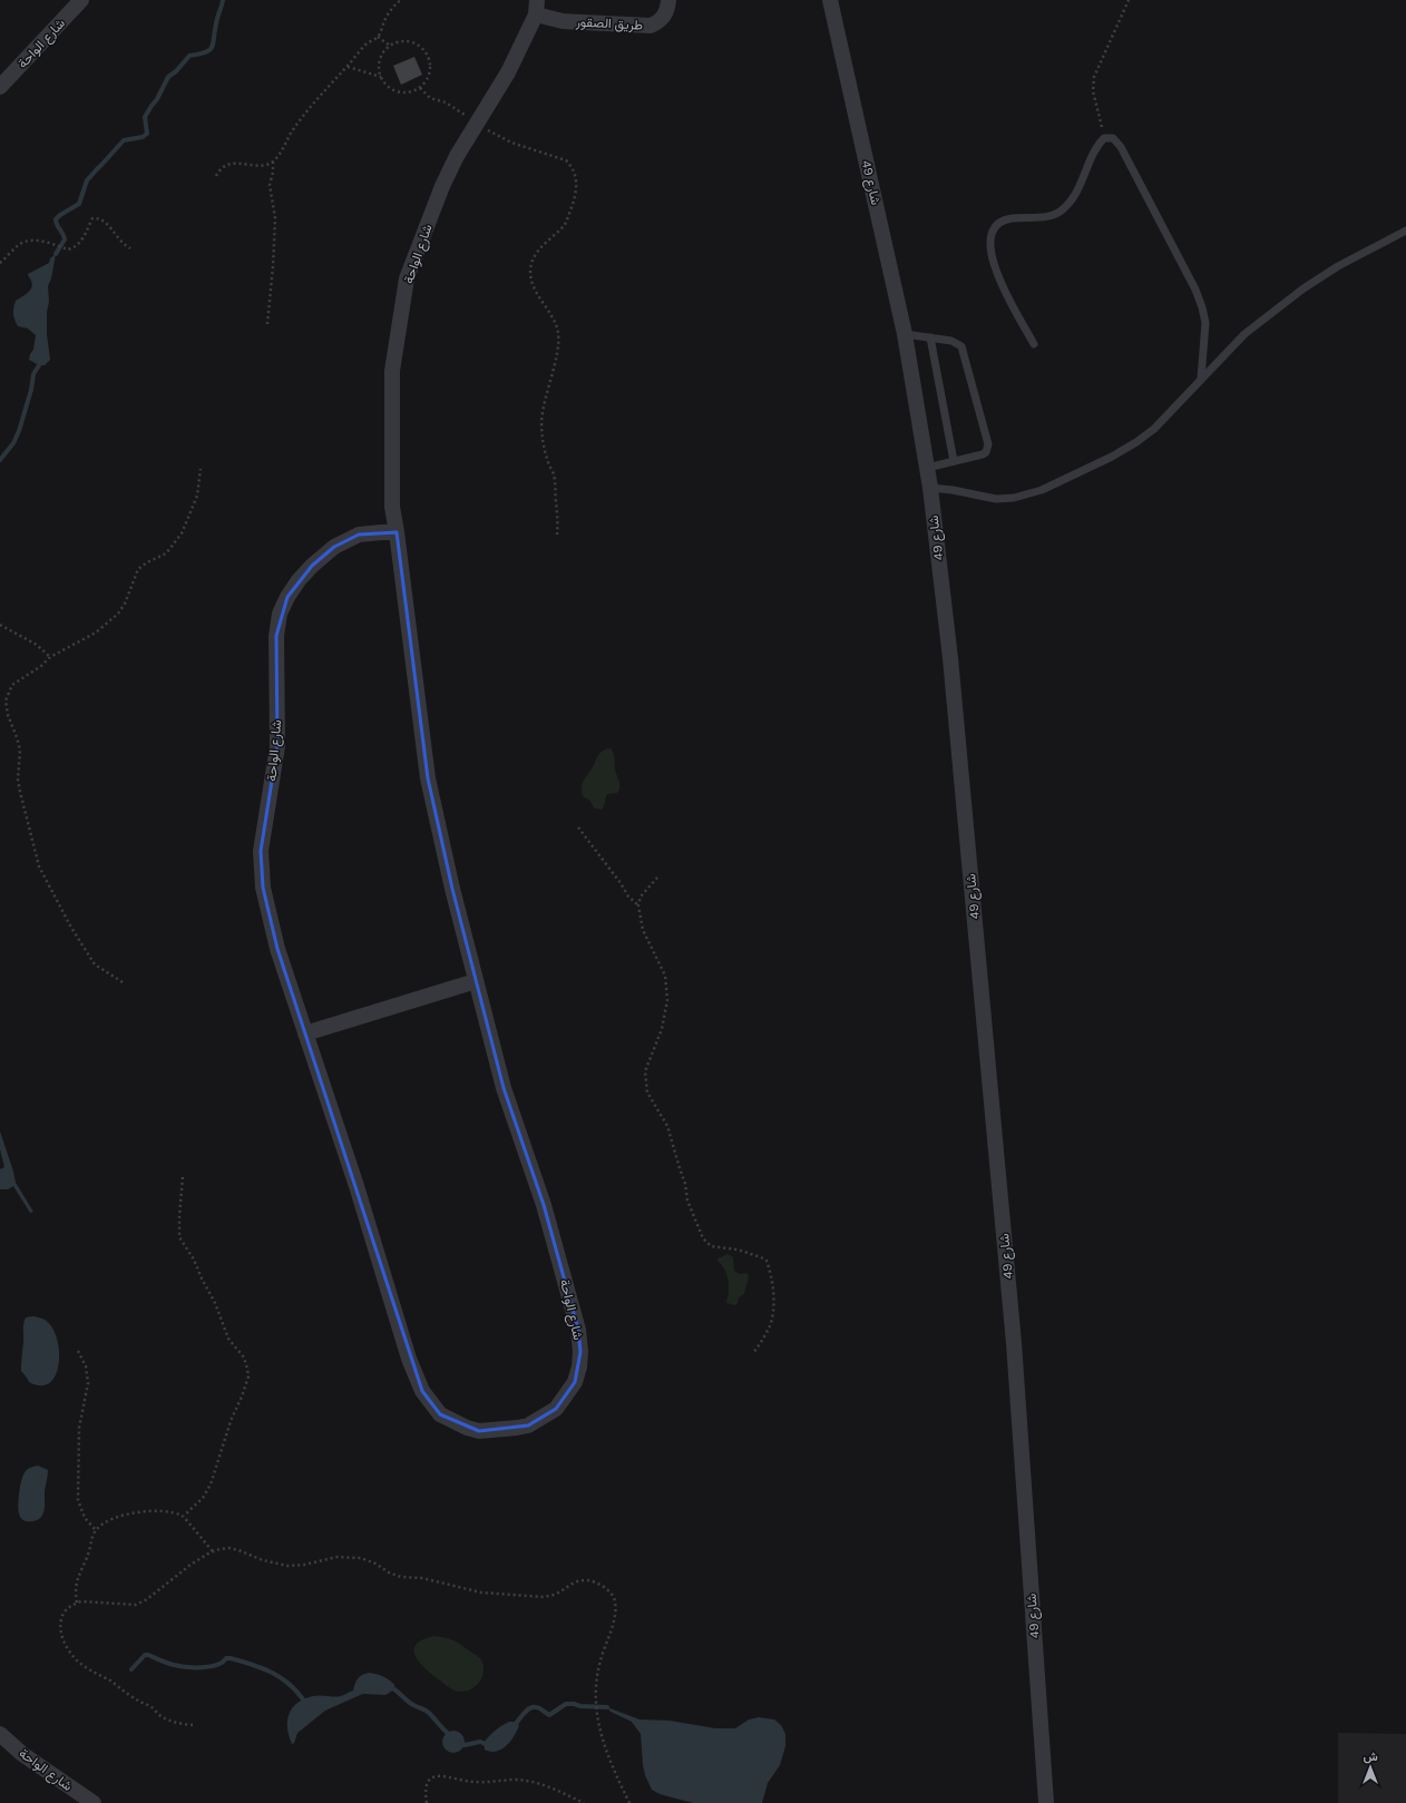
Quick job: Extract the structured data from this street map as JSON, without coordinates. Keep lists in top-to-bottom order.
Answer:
{
  "streets": {
    "street": ["طريق الصقور", "شارع الواحة", "شارع 49"]
  },
  "crossings": [
    ["طريق الصقور", "شارع الواحة"]
  ],
  "north": "top"
}
